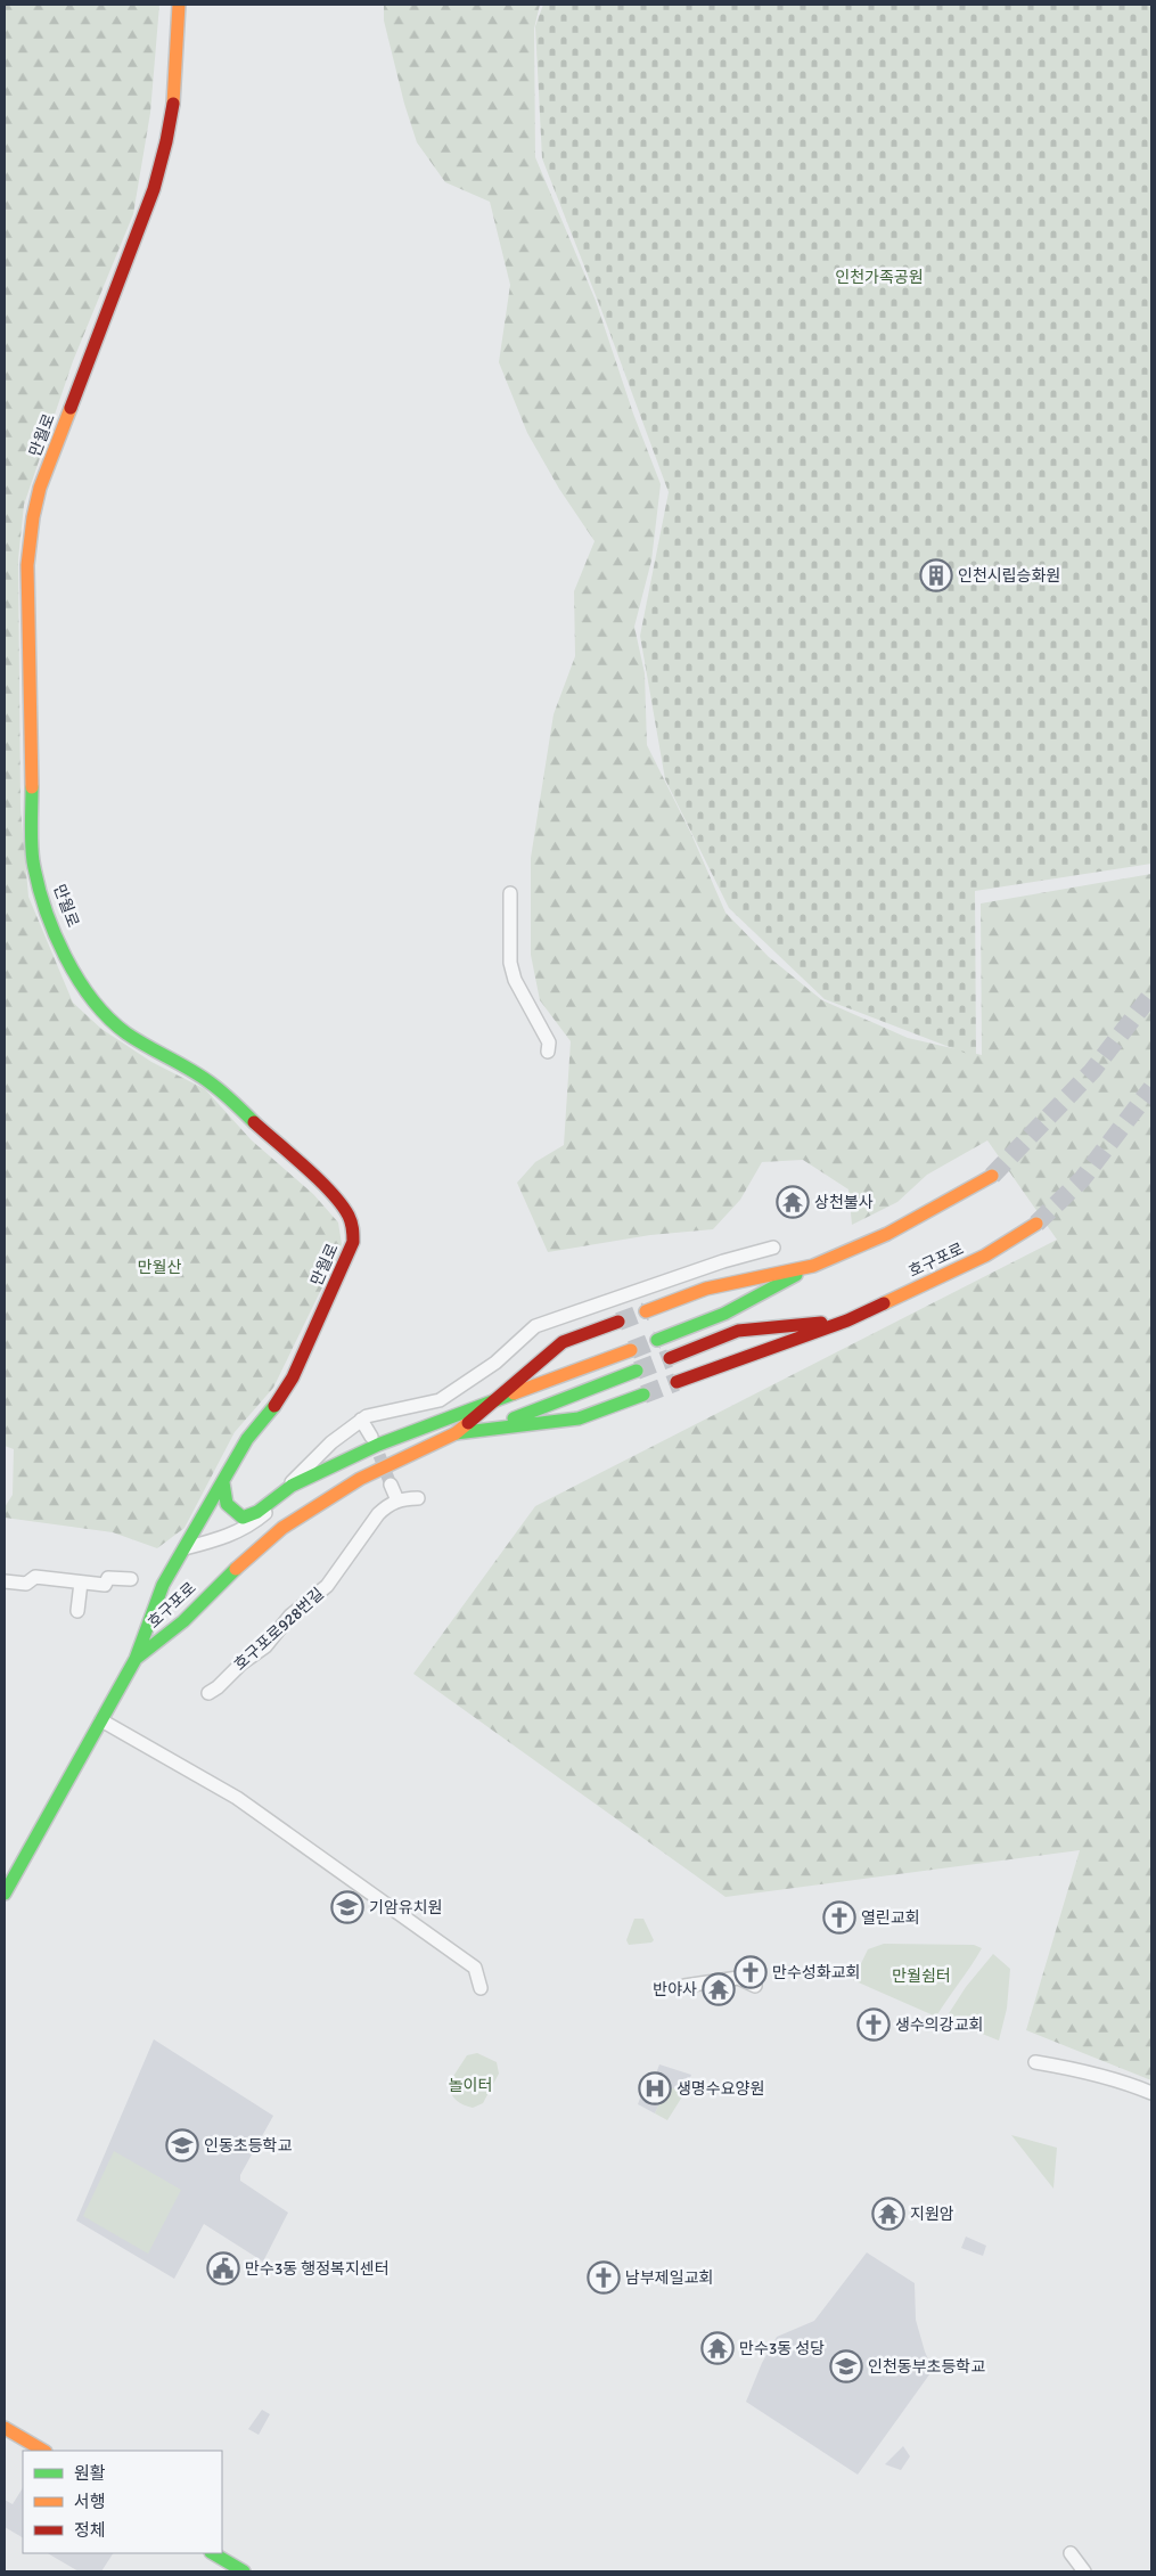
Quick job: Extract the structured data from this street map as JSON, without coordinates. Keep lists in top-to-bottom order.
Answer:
{
  "streets": {
    "main road": ["만월로", "호구포로"],
    "street": ["호구포로928번길"]
  },
  "crossings": [
    ["만월로", "호구포로"]
  ],
  "parks": [
    "인천가족공원",
    "만월산",
    "만월쉼터",
    "놀이터"
  ],
  "places": {
    "building": ["인천시립승화원"],
    "temple": [
      "상천불사",
      "반야사",
      "지원암",
      "만수3동 성당"
    ],
    "school or university": ["기암유치원", "인동초등학교", "인천동부초등학교"],
    "church": [
      "열린교회",
      "만수성화교회",
      "생수의강교회",
      "남부제일교회"
    ],
    "hospital": ["생명수요양원"],
    "public building": ["만수3동 행정복지센터"]
  },
  "legend": ["원활", "서행", "정체"]
}
